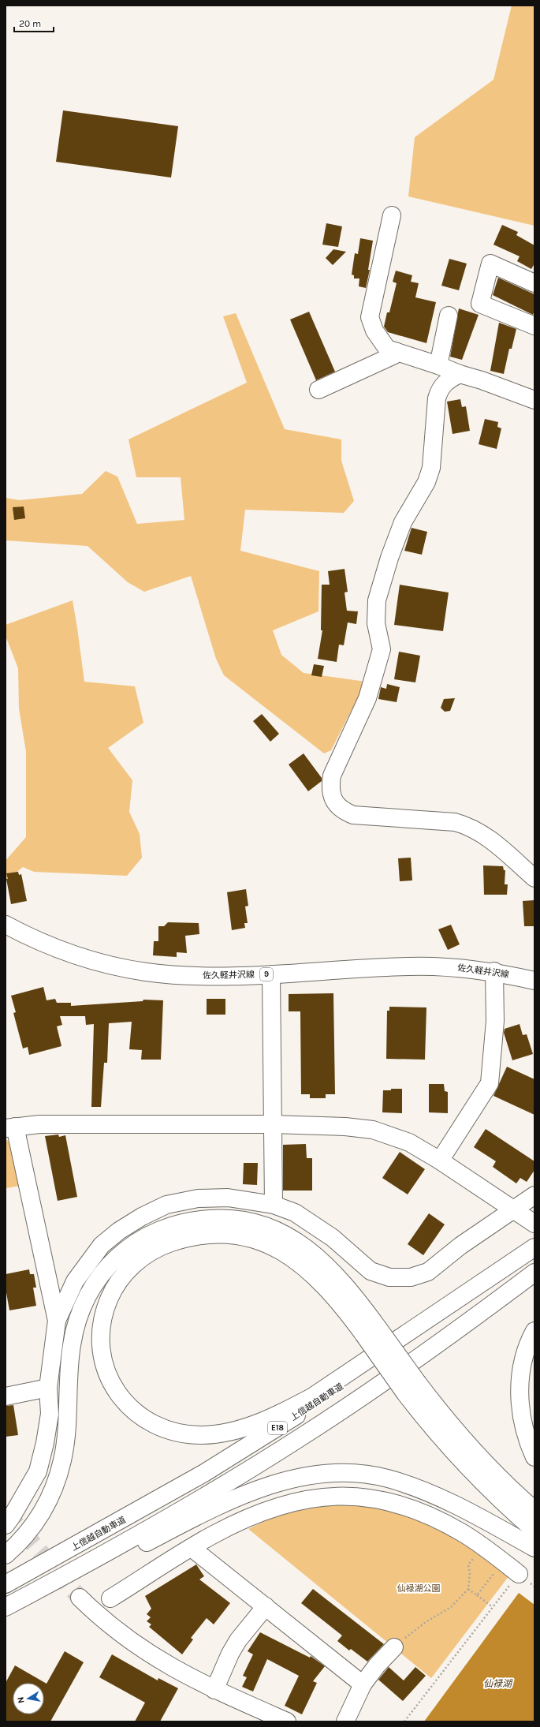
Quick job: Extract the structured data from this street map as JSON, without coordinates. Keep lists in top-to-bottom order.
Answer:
{
  "streets": {
    "main road": [
      "佐久軽井沢線",
      "9",
      "上信越自動車道",
      "E18"
    ]
  },
  "water": ["仙禄湖"],
  "parks": ["仙禄湖公園"],
  "scale_bar": "20 m",
  "north": "left"
}
